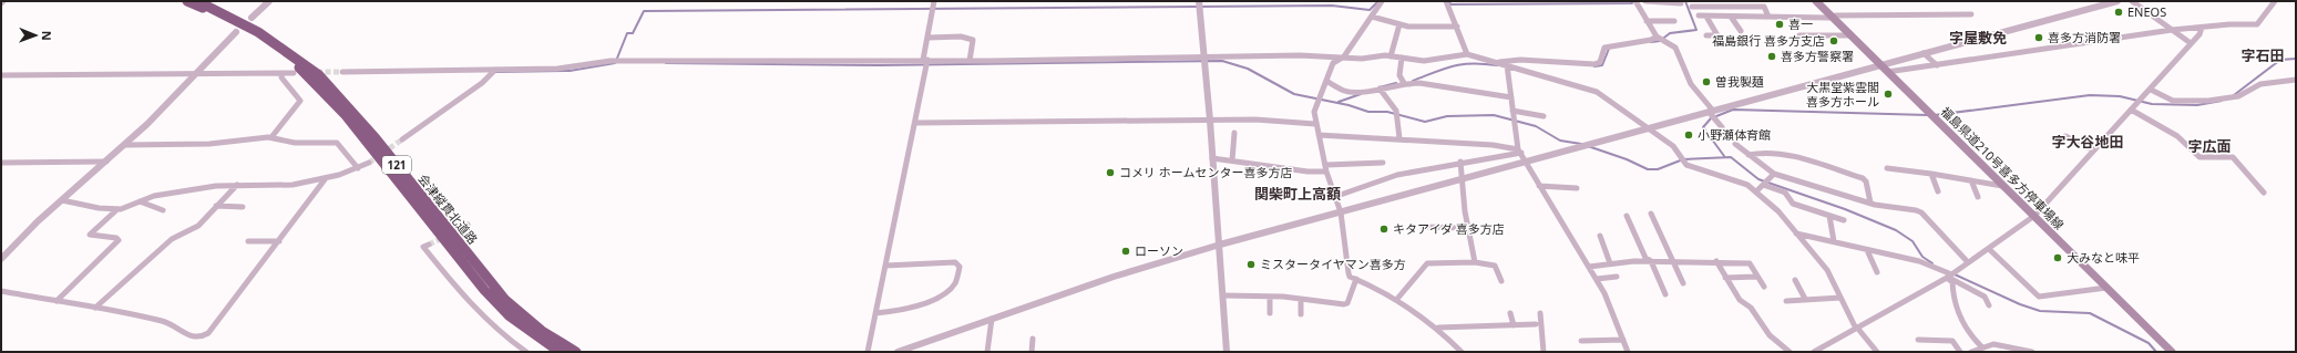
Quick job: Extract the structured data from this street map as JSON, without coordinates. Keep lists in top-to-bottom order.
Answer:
{
  "streets": {
    "highway": ["121", "会津縦貫北道路"],
    "main road": ["福島県道210号喜多方停車場線"]
  },
  "districts": [
    "字屋敷免",
    "字石田",
    "字大谷地田",
    "字広面",
    "関柴町上高額"
  ],
  "places": [
    "ENEOS",
    "喜一",
    "喜多方消防署",
    "福島銀行 喜多方支店",
    "喜多方警察署",
    "曽我製麺",
    "大黒堂紫雲閣 喜多方ホール",
    "小野瀬体育館",
    "コメリ ホームセンター喜多方店",
    "キタアイダ 喜多方店",
    "ローソン",
    "大みなと味平",
    "ミスタータイヤマン喜多方"
  ],
  "north": "right"
}
